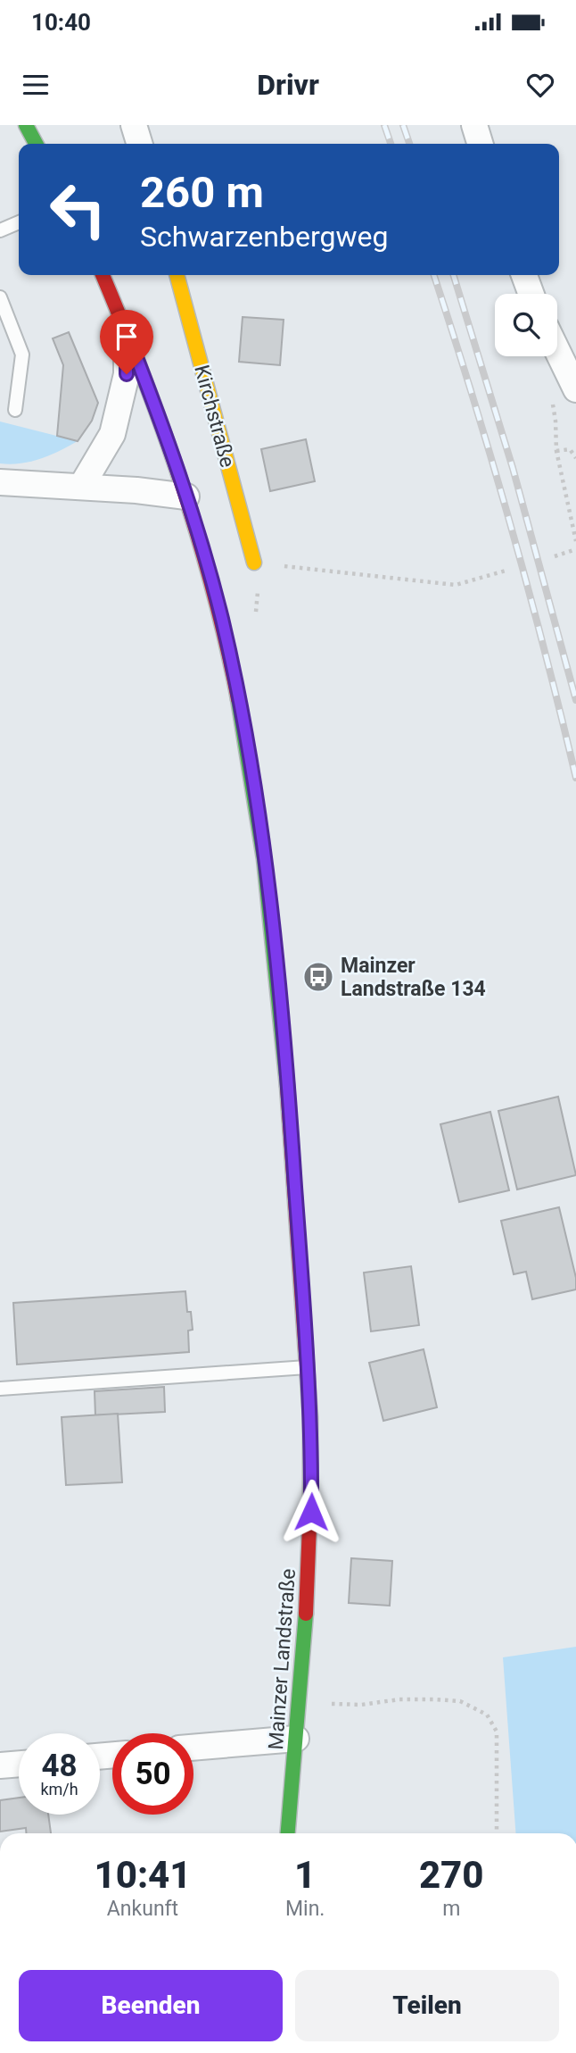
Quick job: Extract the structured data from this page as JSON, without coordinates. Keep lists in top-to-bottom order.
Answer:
{
  "streets": {
    "main road": ["Kirchstraße", "Mainzer Landstraße"]
  },
  "places": {
    "bus stop": ["Mainzer Landstraße 134"]
  },
  "page": {
    "status": "10:40",
    "header": "Drivr",
    "turn": ["260 m", "Schwarzenbergweg"],
    "speed": "48 km/h",
    "limit": "50",
    "eta": [
      "10:41",
      "Ankunft",
      "1",
      "Min.",
      "270",
      "m"
    ],
    "buttons": ["Beenden", "Teilen"]
  }
}
